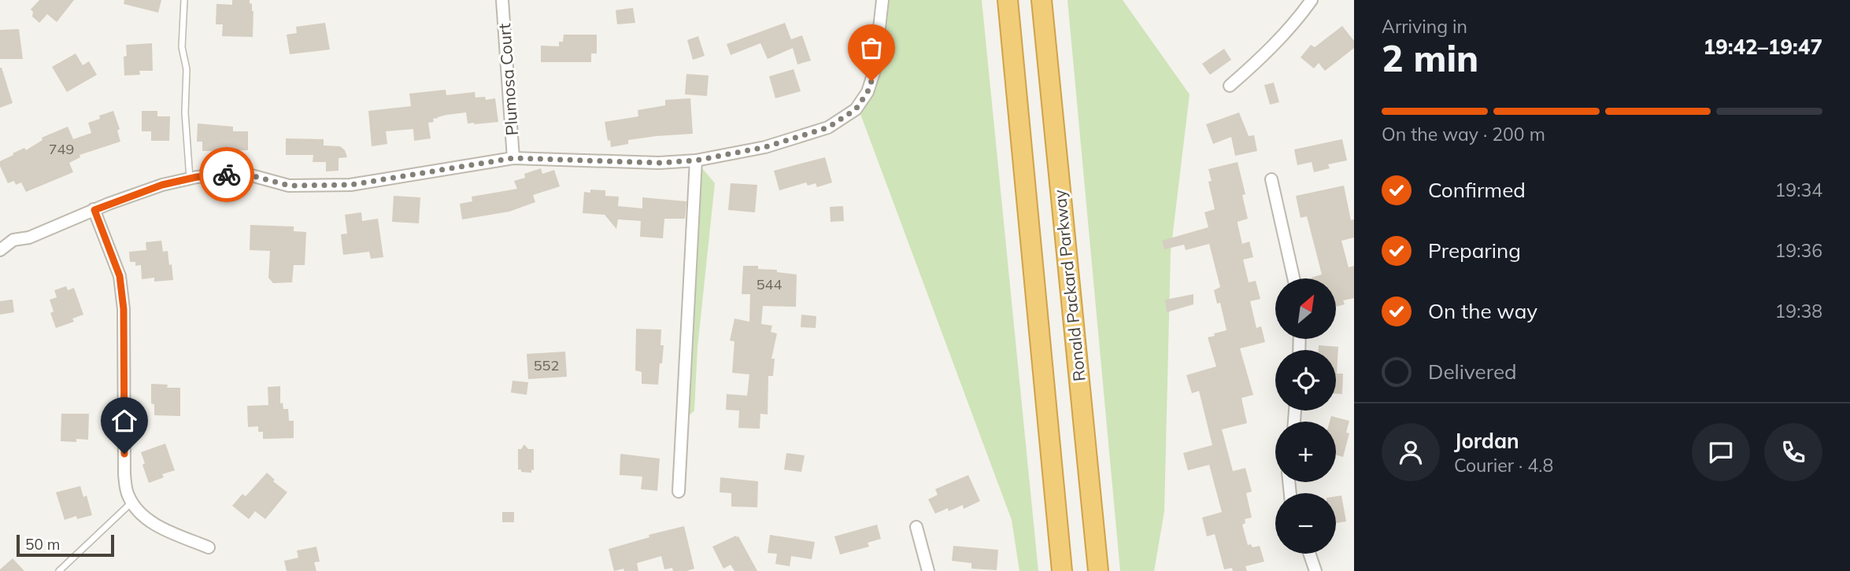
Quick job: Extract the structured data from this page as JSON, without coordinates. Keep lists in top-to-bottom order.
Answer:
{
  "streets": {
    "highway": ["Ronald Packard Parkway"],
    "street": ["Plumosa Court"]
  },
  "house_numbers": ["749", "544", "552"],
  "scale_bar": "50 m",
  "north": "top right",
  "page": {
    "heading": ["2 min", "Arriving in", "19:42–19:47"],
    "panel": ["Jordan", "Courier · 4.8"],
    "bar": "On the way · 200 m",
    "list": [
      ["Confirmed", "19:34"],
      ["Preparing", "19:36"],
      ["On the way", "19:38"],
      "Delivered"
    ],
    "map_buttons": ["+", "−"],
    "scale": "50 m"
  }
}
